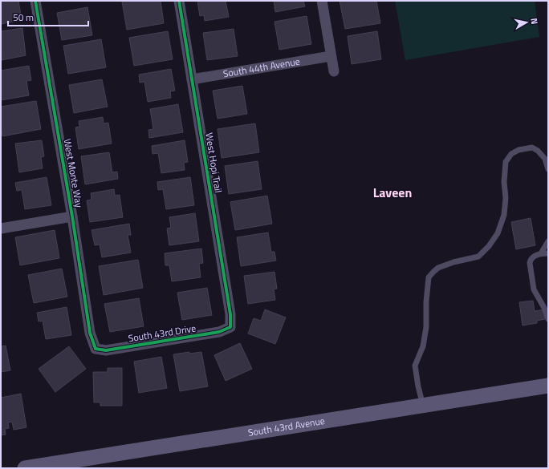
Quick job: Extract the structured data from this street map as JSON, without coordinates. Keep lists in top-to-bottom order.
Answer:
{
  "streets": {
    "street": [
      "South 44th Avenue",
      "West Hopi Trail",
      "West Monte Way",
      "South 43rd Drive",
      "South 43rd Avenue"
    ]
  },
  "crossings": [
    ["South 44th Avenue", "West Hopi Trail"],
    ["West Hopi Trail", "South 43rd Drive"],
    ["West Monte Way", "South 43rd Drive"]
  ],
  "districts": ["Laveen"],
  "scale_bar": "50 m",
  "north": "right"
}
